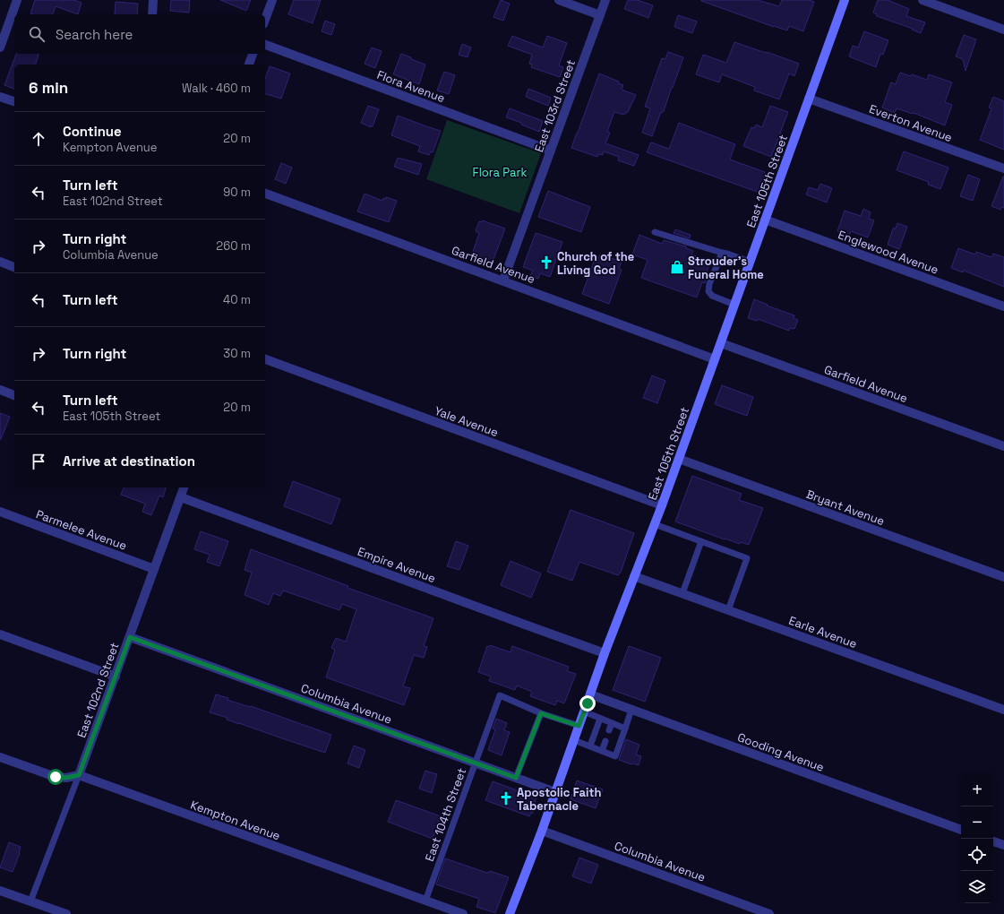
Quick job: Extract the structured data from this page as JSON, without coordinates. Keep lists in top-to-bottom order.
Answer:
{
  "streets": {
    "main road": ["East 105th Street"],
    "street": [
      "Flora Avenue",
      "East 103rd Street",
      "Everton Avenue",
      "Englewood Avenue",
      "Garfield Avenue",
      "Yale Avenue",
      "Bryant Avenue",
      "Parmelee Avenue",
      "Empire Avenue",
      "Earle Avenue",
      "East 102nd Street",
      "Columbia Avenue",
      "Gooding Avenue",
      "Kempton Avenue"
    ],
    "lane": ["East 104th Street"]
  },
  "crossings": [
    ["Flora Avenue", "East 103rd Street"],
    ["East 103rd Street", "Garfield Avenue"],
    ["Everton Avenue", "East 105th Street"],
    ["East 105th Street", "Englewood Avenue"],
    ["East 105th Street", "Garfield Avenue"],
    ["East 105th Street", "Yale Avenue"],
    ["East 105th Street", "Bryant Avenue"],
    ["East 105th Street", "Empire Avenue"],
    ["East 105th Street", "Earle Avenue"],
    ["East 105th Street", "Columbia Avenue"],
    ["East 105th Street", "Gooding Avenue"],
    ["Parmelee Avenue", "East 102nd Street"],
    ["Empire Avenue", "East 102nd Street"],
    ["East 102nd Street", "Columbia Avenue"],
    ["East 102nd Street", "Kempton Avenue"],
    ["Columbia Avenue", "East 104th Street"],
    ["East 104th Street", "Kempton Avenue"]
  ],
  "parks": ["Flora Park"],
  "places": {
    "church": ["Church of the Living God", "Apostolic Faith Tabernacle"],
    "shop": ["Strouder's Funeral Home"]
  },
  "page": {
    "search": "Search here",
    "heading": ["6 min", "Walk · 460 m"],
    "list": [
      ["Continue", "Kempton Avenue", "20 m"],
      ["Turn left", "East 102nd Street", "90 m"],
      ["Turn right", "Columbia Avenue", "260 m"],
      ["Turn left", "40 m"],
      ["Turn right", "30 m"],
      ["Turn left", "East 105th Street", "20 m"],
      "Arrive at destination"
    ],
    "map_buttons": ["+", "−"]
  }
}
